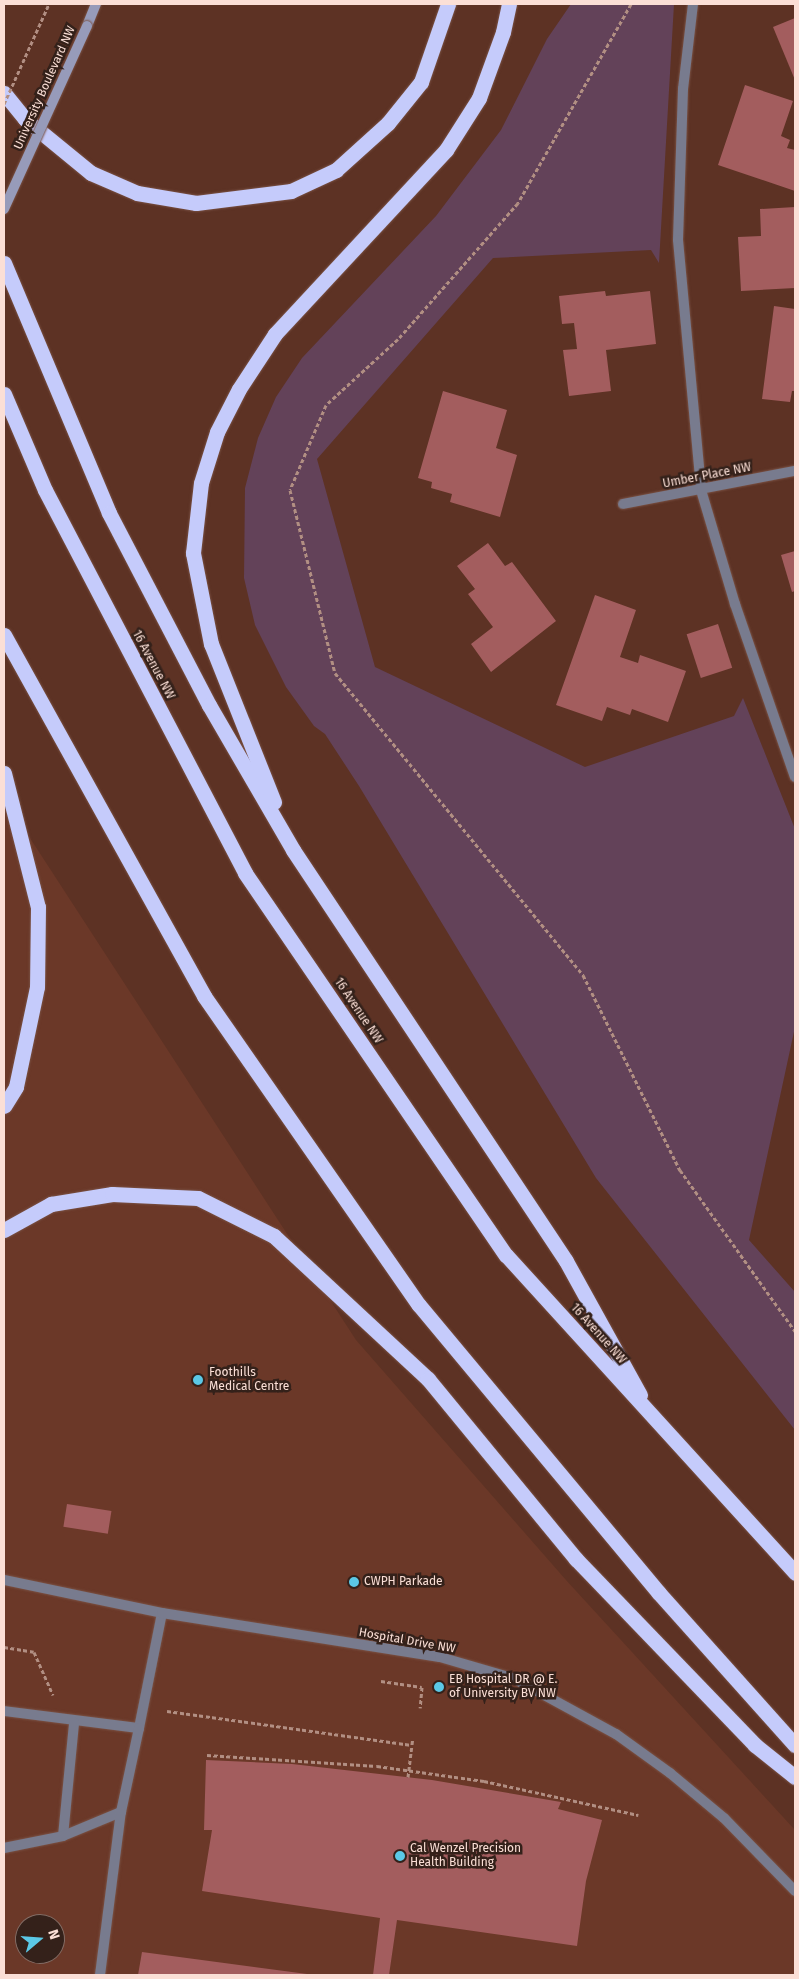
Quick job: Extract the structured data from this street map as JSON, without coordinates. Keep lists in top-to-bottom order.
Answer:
{
  "streets": {
    "highway": ["16 Avenue NW"],
    "street": ["University Boulevard NW", "Umber Place NW", "Hospital Drive NW"]
  },
  "places": [
    "Foothills Medical Centre",
    "CWPH Parkade",
    "EB Hospital DR @ E. of University BV NW",
    "Cal Wenzel Precision Health Building"
  ],
  "north": "right"
}
